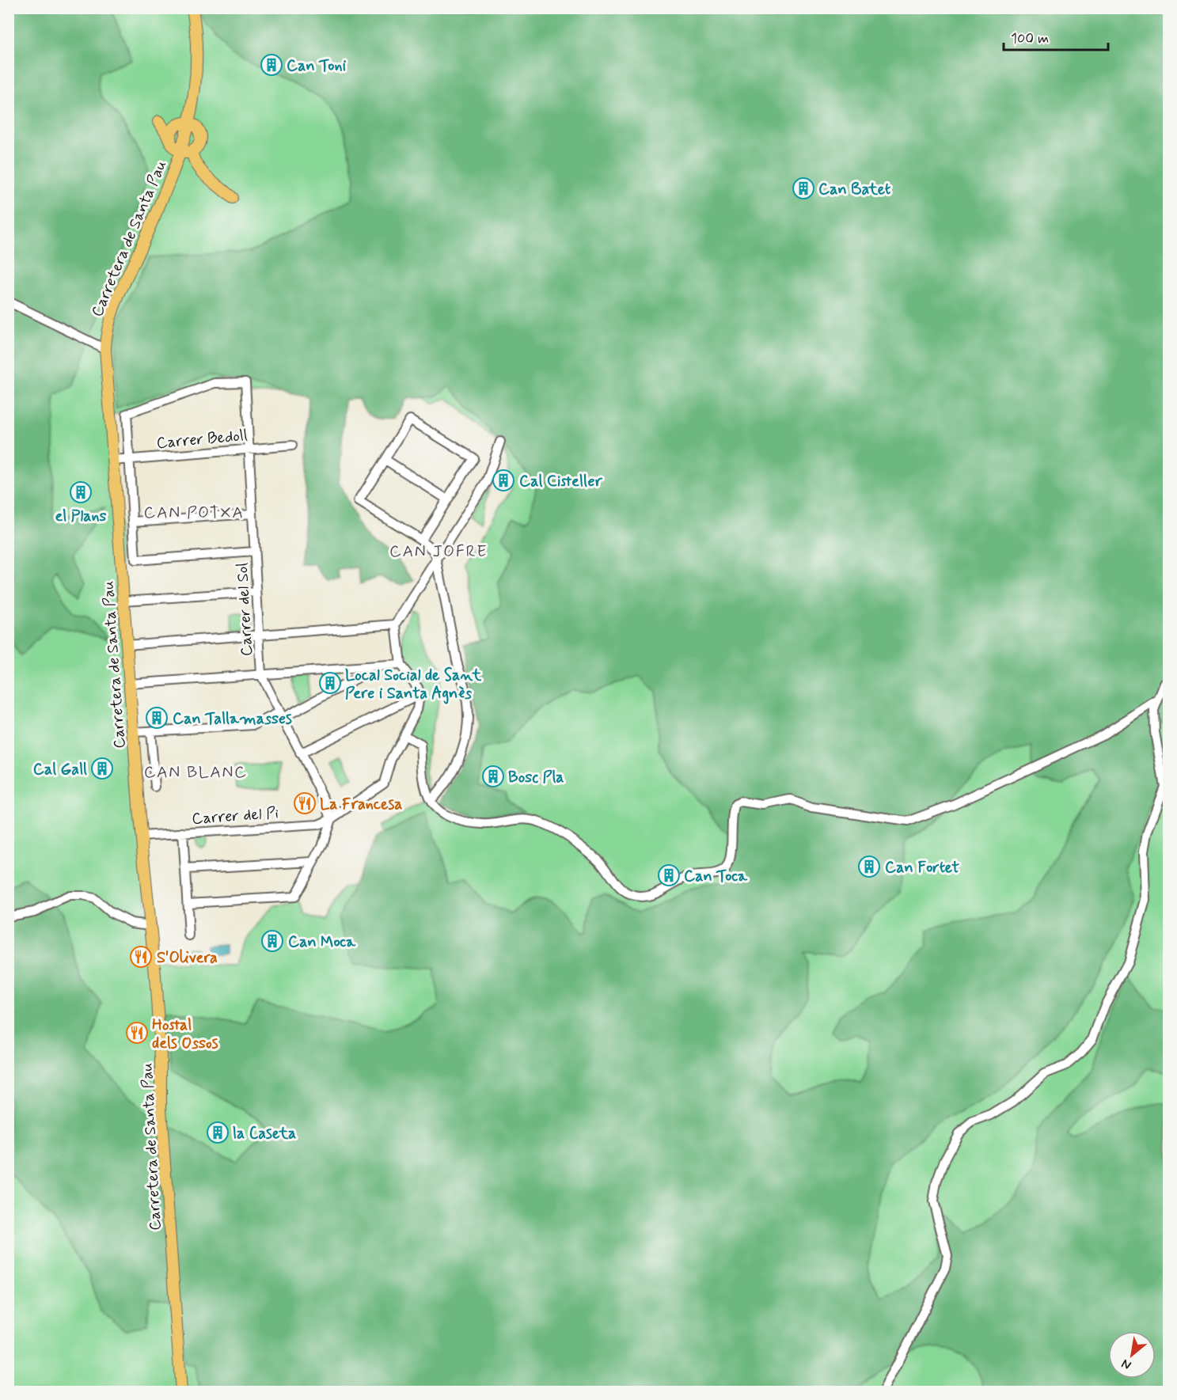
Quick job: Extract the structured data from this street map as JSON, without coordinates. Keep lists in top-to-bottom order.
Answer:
{
  "streets": {
    "main road": ["Carretera de Santa Pau"],
    "street": ["Carrer Bedoll", "Carrer del Sol", "Carrer del Pi"]
  },
  "crossings": [
    ["Carretera de Santa Pau", "Carrer Bedoll"],
    ["Carretera de Santa Pau", "Carrer del Pi"],
    ["Carrer Bedoll", "Carrer del Sol"],
    ["Carrer del Sol", "Carrer del Pi"]
  ],
  "districts": ["CAN POTXA", "CAN JOFRE", "CAN BLANC"],
  "places": {
    "building": [
      "Can Toni",
      "Can Batet",
      "Cal Cisteller",
      "el Plans",
      "Local Social de Sant Pere i Santa Agnès",
      "Can Tallamasses",
      "Cal Gall",
      "Bosc Pla",
      "Can Fortet",
      "Can Toca",
      "Can Moca",
      "la Caseta"
    ],
    "restaurant": ["La Francesa", "S'Olivera", "Hostal dels Ossos"]
  },
  "scale_bar": "100 m",
  "north": "bottom left"
}
